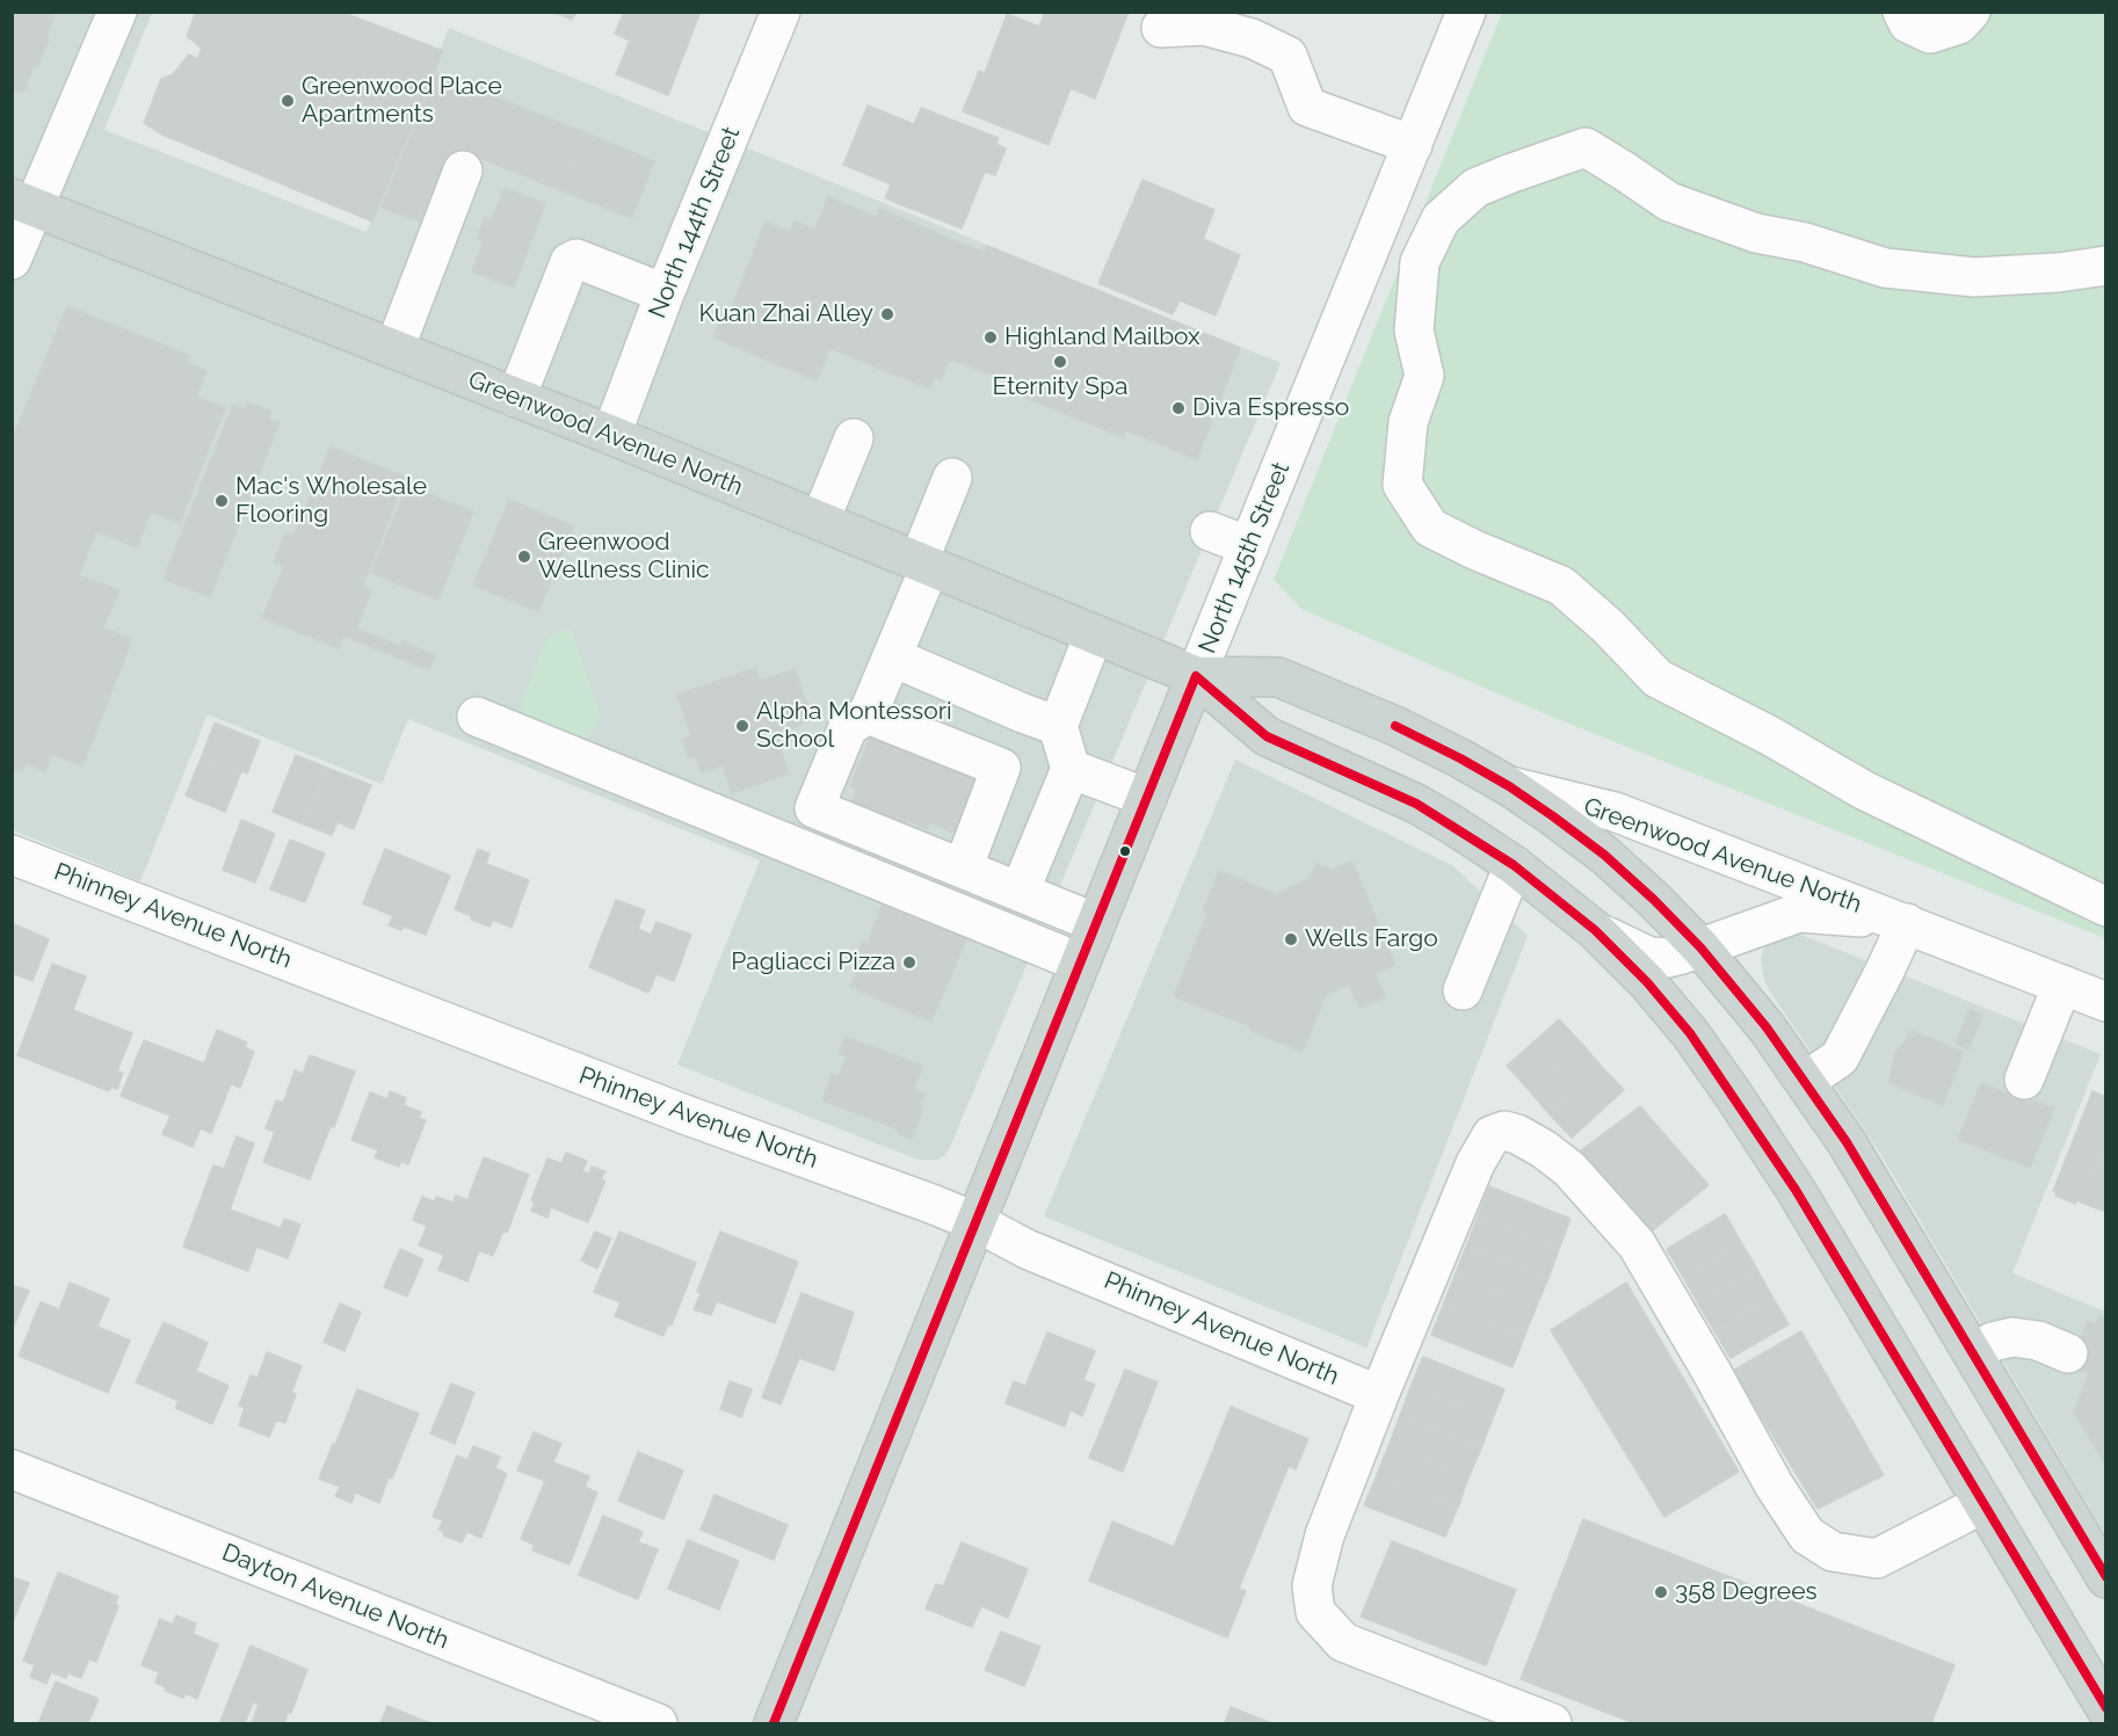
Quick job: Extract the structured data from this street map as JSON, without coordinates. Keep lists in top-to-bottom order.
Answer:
{
  "streets": {
    "main road": ["Greenwood Avenue North", "North 145th Street"],
    "street": ["North 144th Street", "Phinney Avenue North", "Dayton Avenue North"]
  },
  "crossings": [
    ["North 144th Street", "Greenwood Avenue North"],
    ["Greenwood Avenue North", "North 145th Street"],
    ["North 145th Street", "Phinney Avenue North"]
  ],
  "places": [
    "Greenwood Place Apartments",
    "Kuan Zhai Alley",
    "Highland Mailbox",
    "Eternity Spa",
    "Diva Espresso",
    "Mac's Wholesale Flooring",
    "Greenwood Wellness Clinic",
    "Alpha Montessori School",
    "Wells Fargo",
    "Pagliacci Pizza",
    "358 Degrees"
  ]
}
